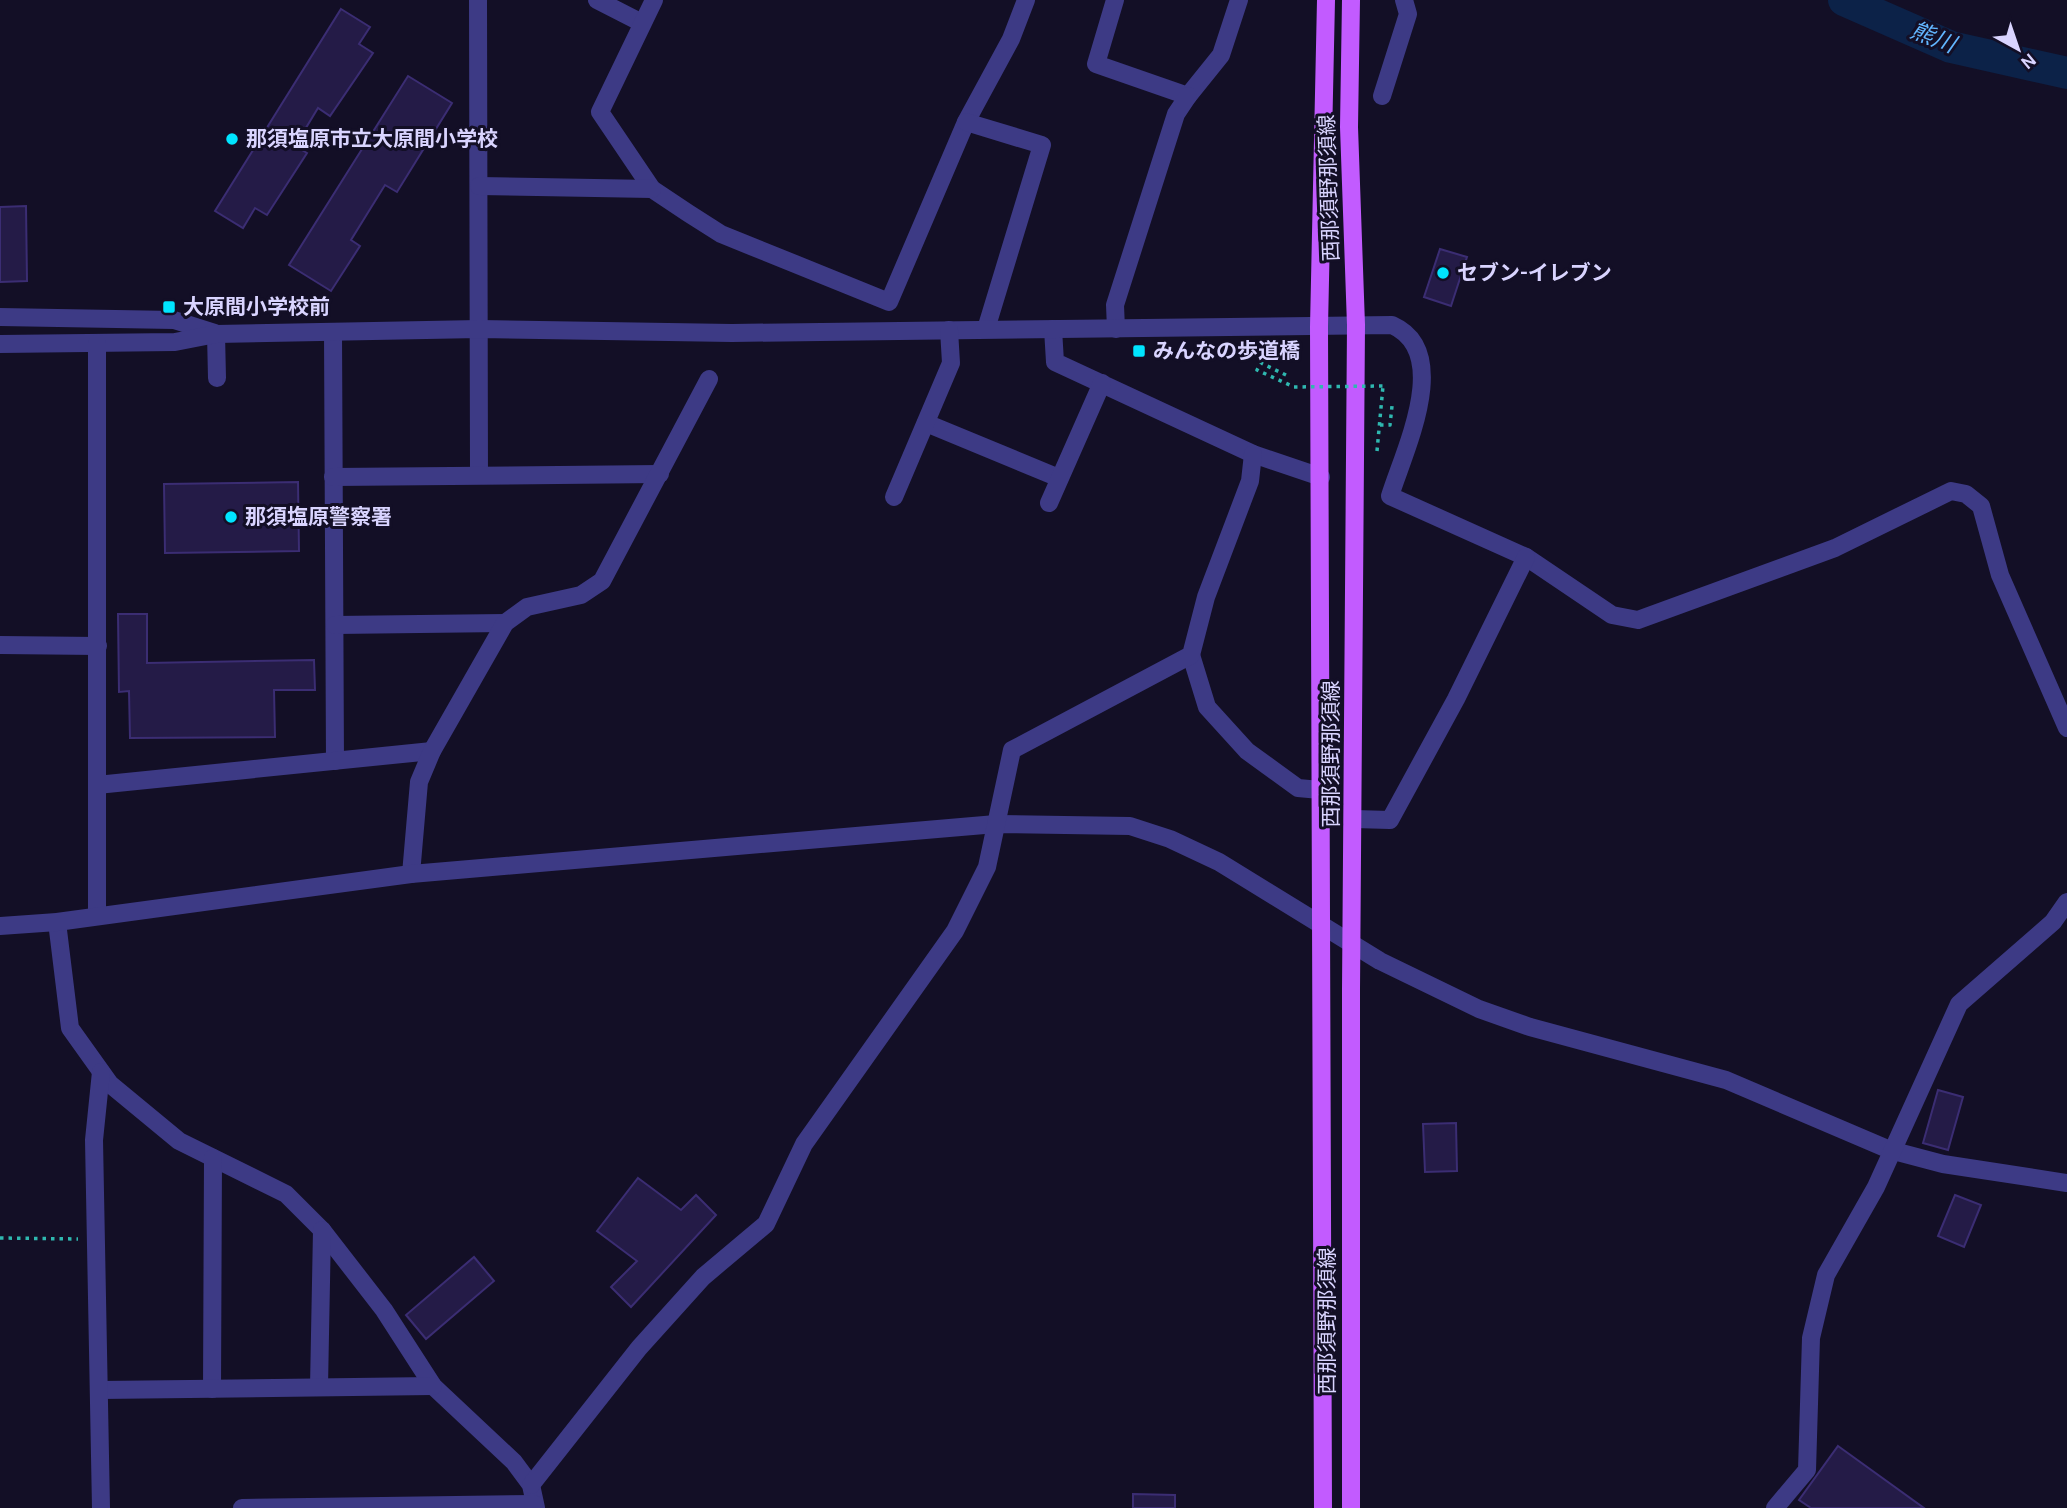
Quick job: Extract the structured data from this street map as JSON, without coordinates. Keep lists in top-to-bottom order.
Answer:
{
  "streets": {
    "main road": ["西那須野那須線"]
  },
  "water": ["熊川"],
  "places": {
    "other": ["那須塩原市立大原間小学校", "セブン-イレブン", "那須塩原警察署"],
    "transit": ["大原間小学校前", "みんなの歩道橋"]
  },
  "north": "bottom right"
}
